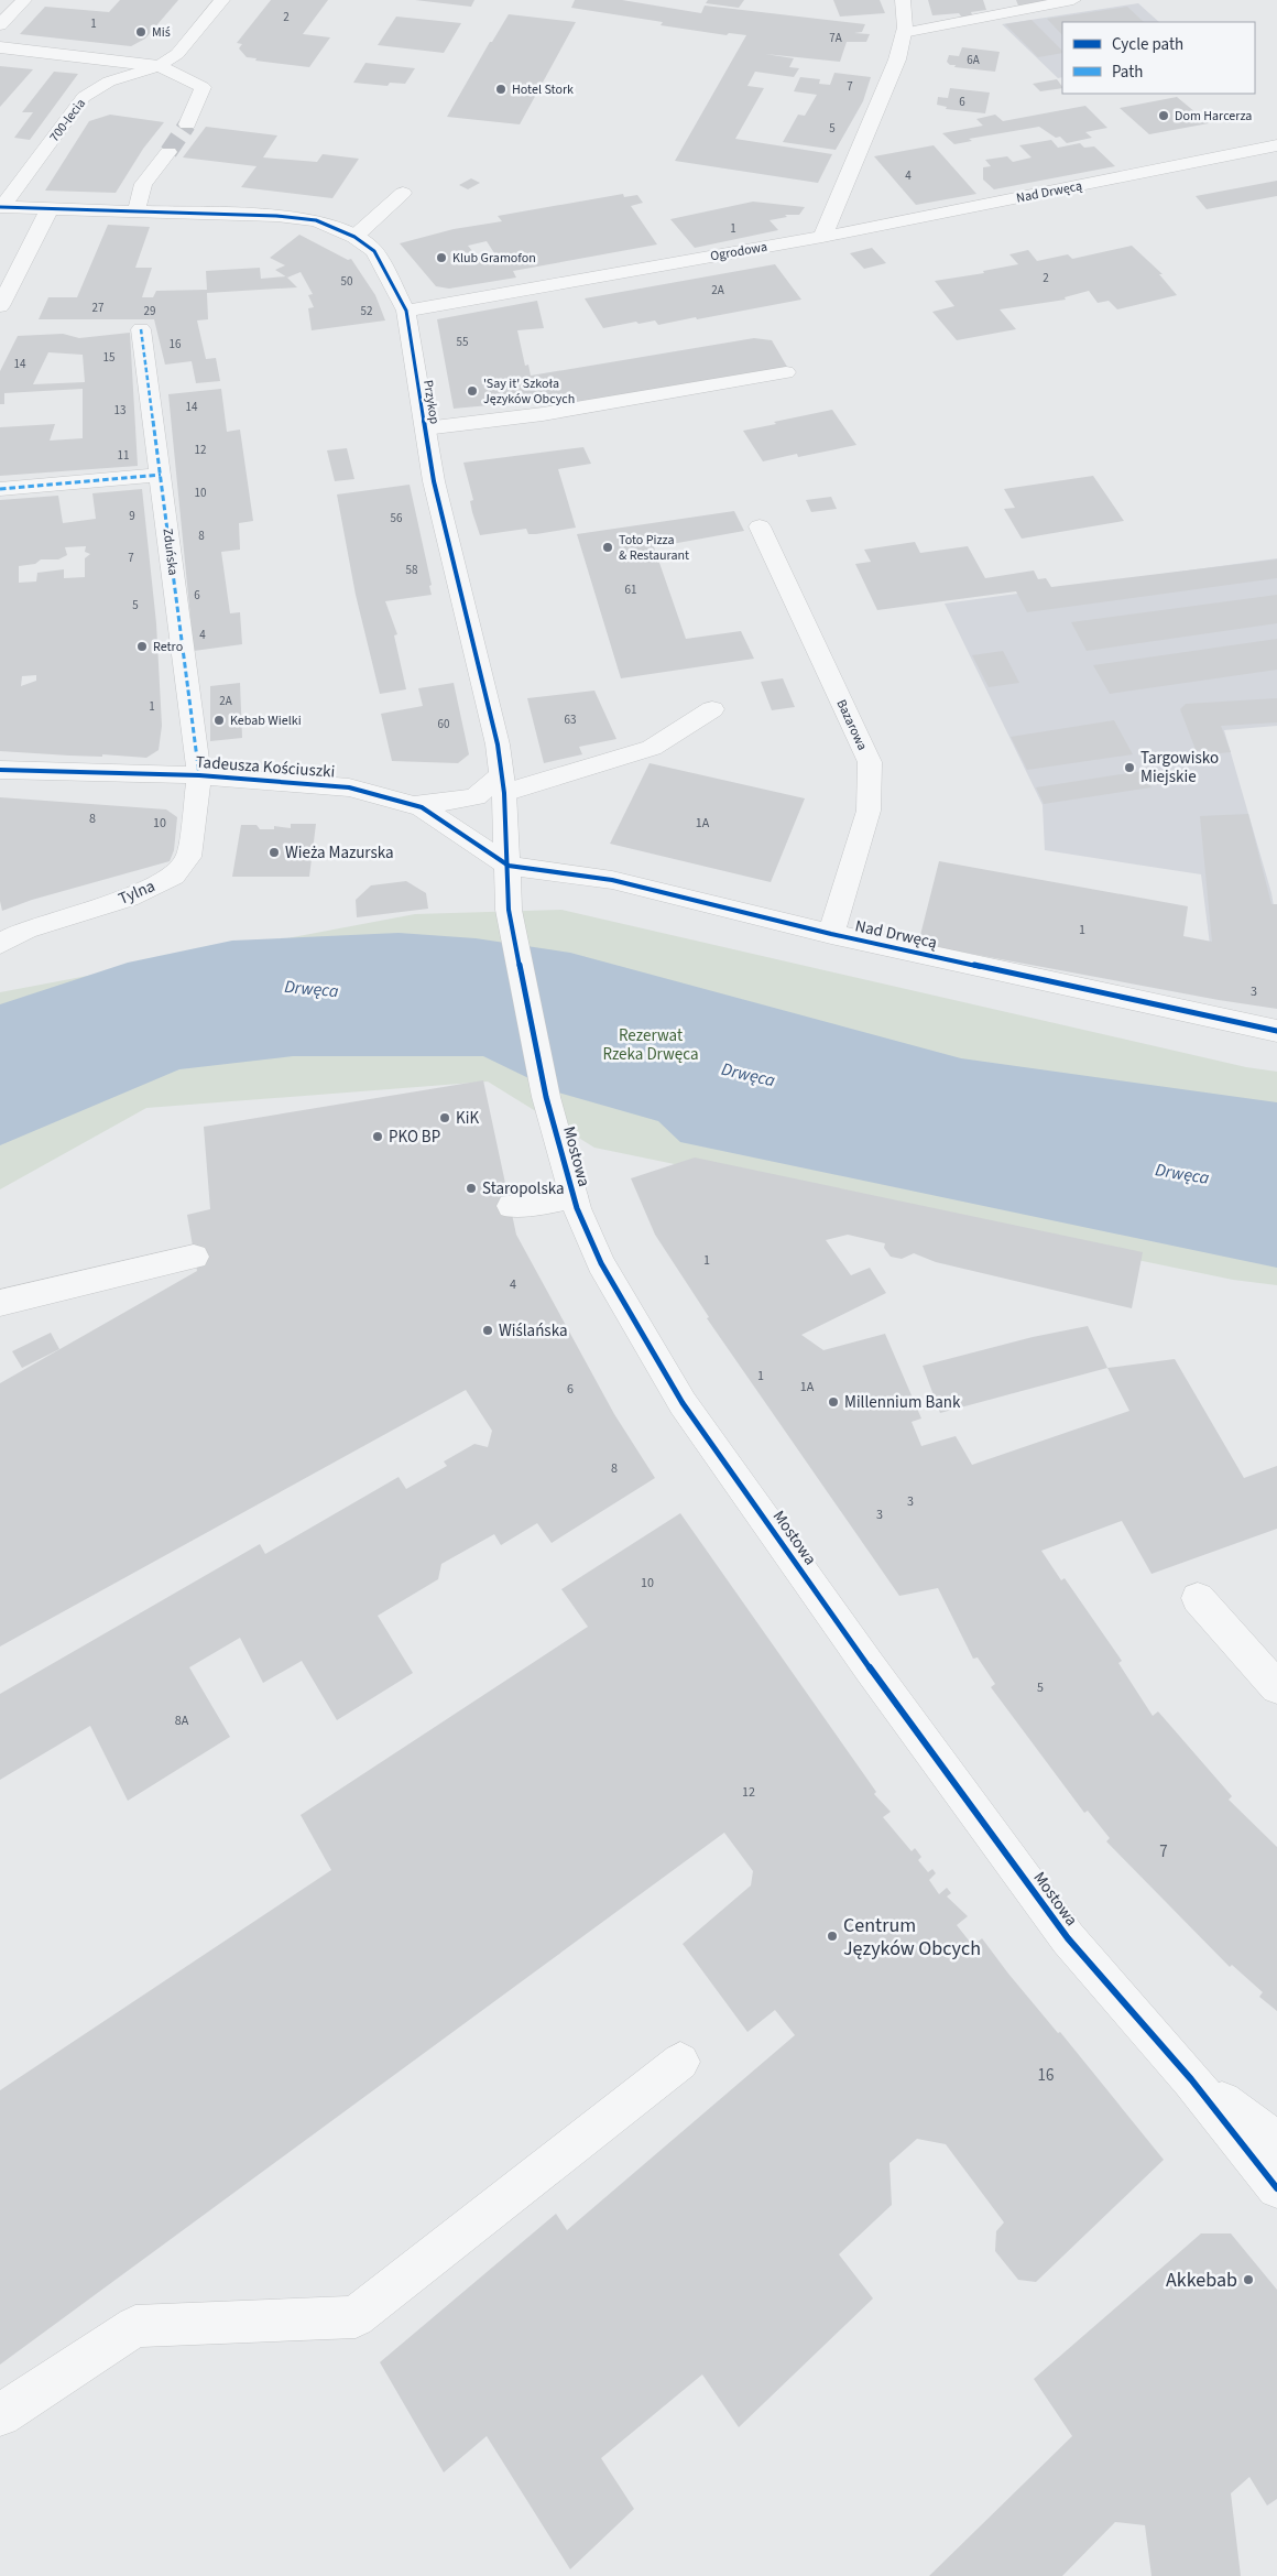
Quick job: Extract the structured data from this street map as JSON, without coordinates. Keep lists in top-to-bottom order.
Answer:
{
  "streets": {
    "street": [
      "700-lecia",
      "Nad Drwęcą",
      "Ogrodowa",
      "Przykop",
      "Zduńska",
      "Bazarowa",
      "Tadeusza Kościuszki",
      "Tylna",
      "Mostowa"
    ]
  },
  "crossings": [
    ["700-lecia", "Przykop"],
    ["Nad Drwęcą", "Ogrodowa"],
    ["Nad Drwęcą", "Przykop"],
    ["Nad Drwęcą", "Bazarowa"],
    ["Nad Drwęcą", "Tadeusza Kościuszki"],
    ["Ogrodowa", "Przykop"],
    ["Przykop", "Tadeusza Kościuszki"],
    ["Przykop", "Mostowa"],
    ["Zduńska", "Tadeusza Kościuszki"],
    ["Zduńska", "Tylna"],
    ["Tadeusza Kościuszki", "Tylna"]
  ],
  "water": ["Drwęca"],
  "parks": ["Rezerwat Rzeka Drwęca"],
  "places": [
    "Miś",
    "Hotel Stork",
    "Dom Harcerza",
    "Klub Gramofon",
    "'Say it' Szkoła Języków Obcych",
    "Toto Pizza & Restaurant",
    "Retro",
    "Kebab Wielki",
    "Targowisko Miejskie",
    "Wieża Mazurska",
    "KiK",
    "PKO BP",
    "Staropolska",
    "Wiślańska",
    "Millennium Bank",
    "Centrum Języków Obcych",
    "Akkebab"
  ],
  "house_numbers": [
    "2",
    "1",
    "7A",
    "6A",
    "7",
    "6",
    "5",
    "4",
    "1",
    "2",
    "50",
    "2A",
    "27",
    "29",
    "52",
    "55",
    "16",
    "15",
    "14",
    "14",
    "13",
    "12",
    "11",
    "10",
    "9",
    "56",
    "8",
    "7",
    "58",
    "61",
    "6",
    "5",
    "4",
    "2A",
    "1",
    "63",
    "60",
    "8",
    "10",
    "1A",
    "1",
    "3",
    "1",
    "4",
    "1",
    "1A",
    "6",
    "8",
    "3",
    "3",
    "10",
    "5",
    "8A",
    "12",
    "7",
    "16"
  ],
  "legend": ["Cycle path", "Path"]
}
